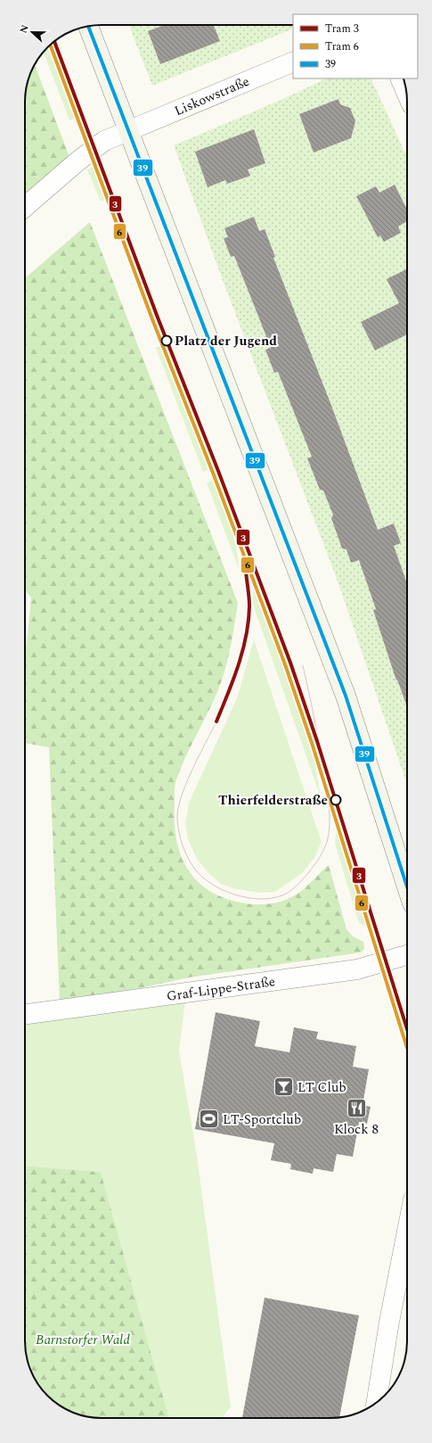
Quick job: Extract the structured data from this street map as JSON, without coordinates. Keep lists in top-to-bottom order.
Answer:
{
  "streets": {
    "street": ["Liskowstraße", "Graf-Lippe-Straße"]
  },
  "parks": ["Barnstorfer Wald"],
  "places": {
    "other": ["Platz der Jugend", "Thierfelderstraße"],
    "bar": ["LT Club"],
    "restaurant": ["Klock 8"],
    "sports": ["LT-Sportclub"]
  },
  "lines": ["transit line 39", "tram line 3", "tram line 6"],
  "legend": ["Tram 3", "Tram 6", "39"],
  "north": "left"
}
